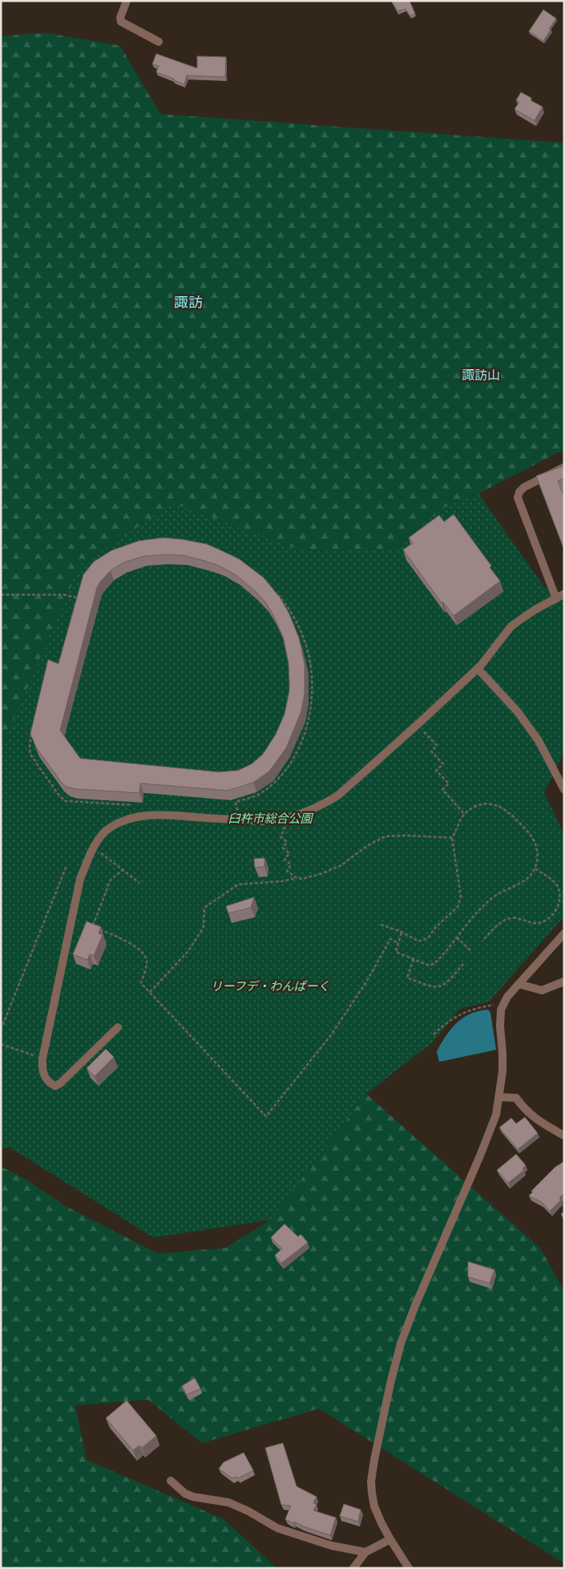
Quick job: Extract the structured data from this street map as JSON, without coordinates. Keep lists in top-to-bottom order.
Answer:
{
  "districts": ["諏訪", "諏訪山"],
  "parks": ["臼杵市総合公園", "リーフデ・わんぱーく"]
}
